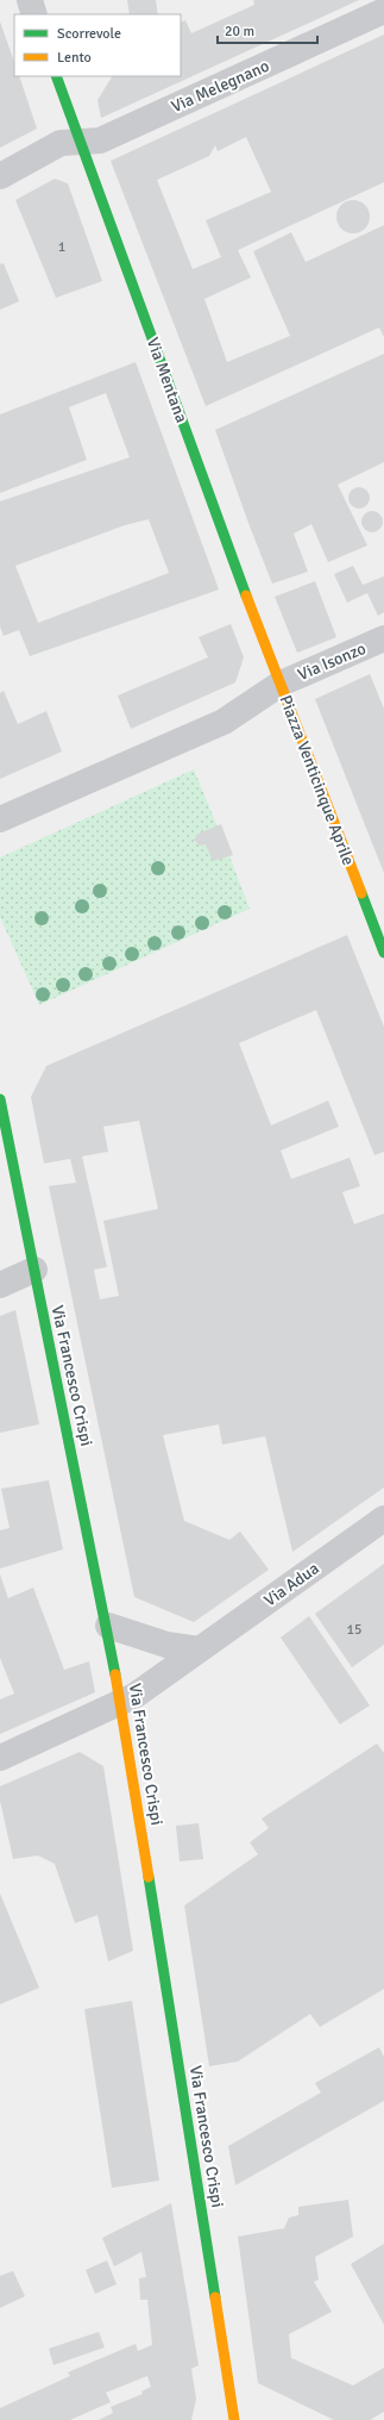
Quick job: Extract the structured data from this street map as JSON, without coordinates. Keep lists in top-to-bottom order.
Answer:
{
  "streets": {
    "street": [
      "Via Melegnano",
      "Via Mentana",
      "Via Isonzo",
      "Piazza Venticinque Aprile",
      "Via Francesco Crispi",
      "Via Adua"
    ]
  },
  "crossings": [
    ["Via Melegnano", "Via Mentana"],
    ["Via Mentana", "Via Isonzo"],
    ["Via Mentana", "Piazza Venticinque Aprile"],
    ["Via Isonzo", "Piazza Venticinque Aprile"],
    ["Via Francesco Crispi", "Via Adua"]
  ],
  "house_numbers": ["1", "15"],
  "legend": ["Scorrevole", "Lento"],
  "scale_bar": "20 m"
}
